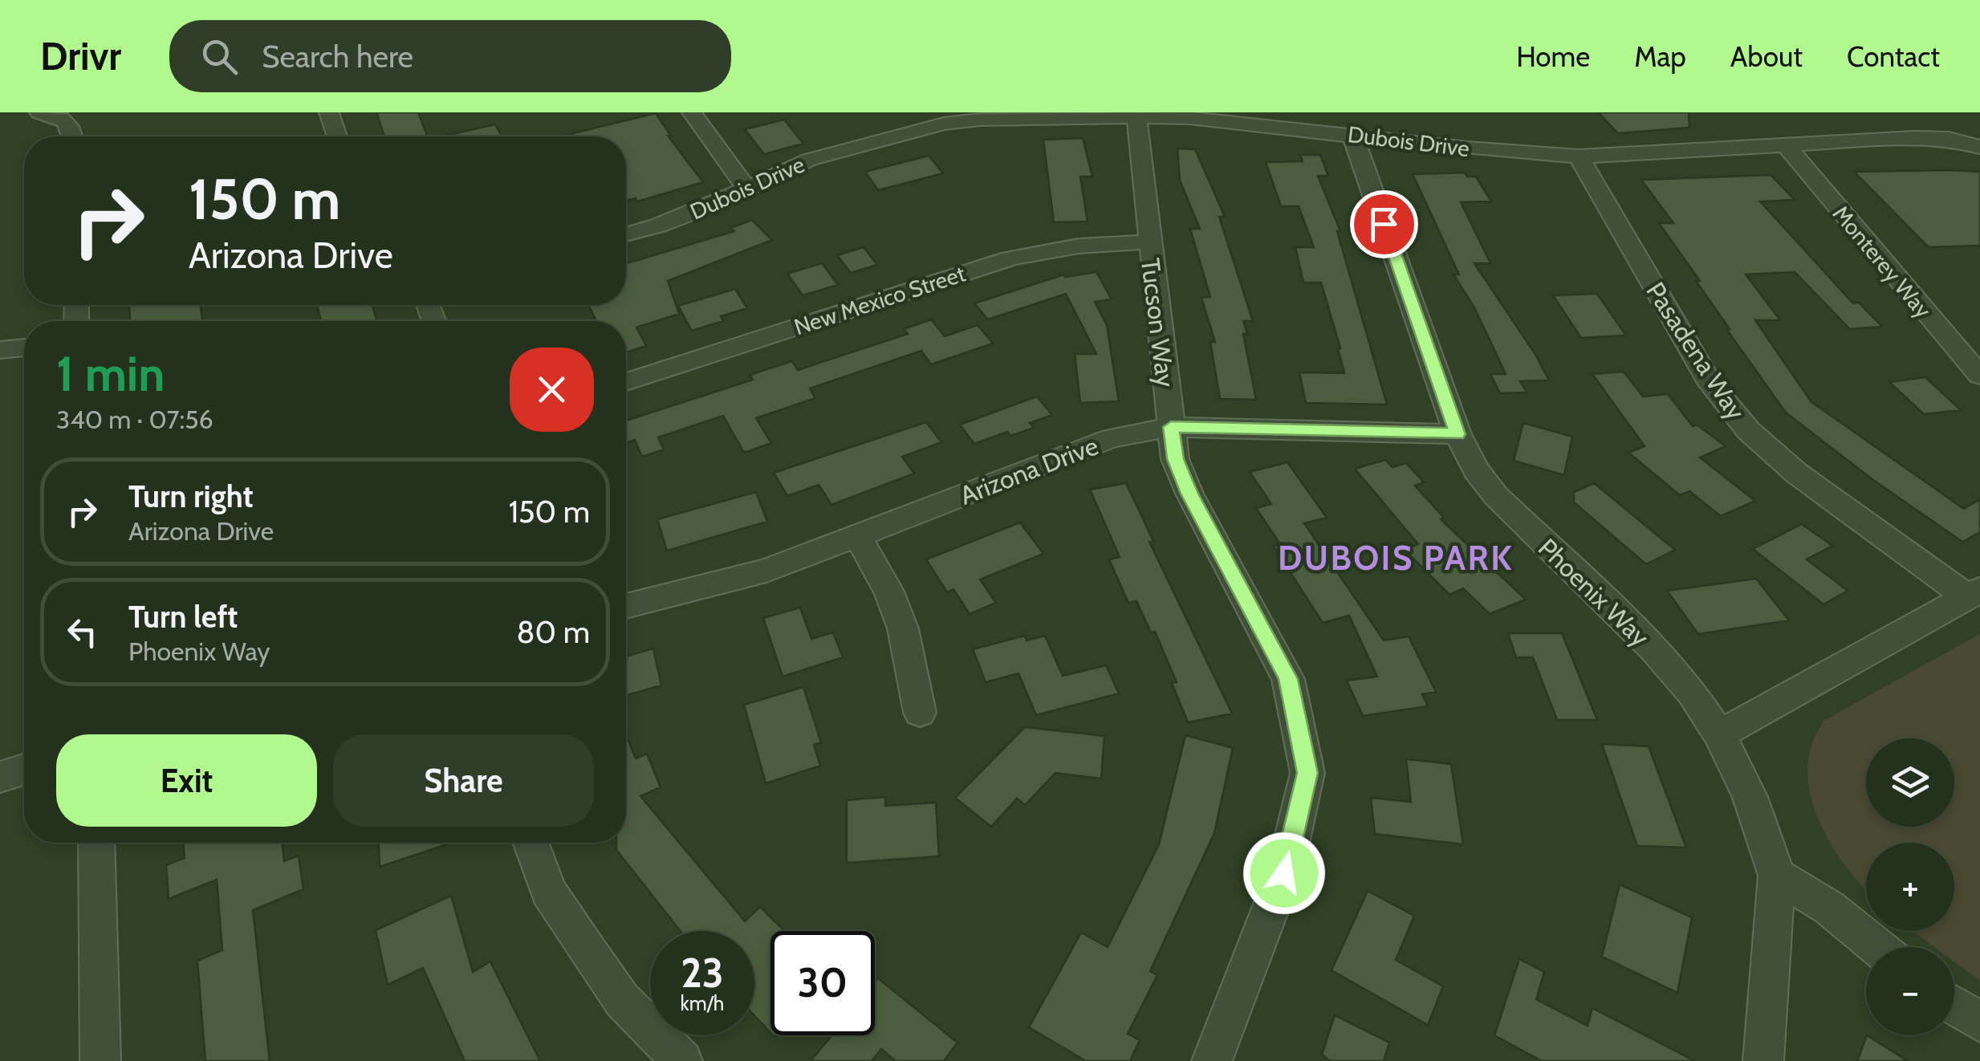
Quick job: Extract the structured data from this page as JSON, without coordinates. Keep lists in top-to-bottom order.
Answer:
{
  "streets": {
    "street": [
      "Dubois Drive",
      "Monterey Way",
      "New Mexico Street",
      "Tucson Way",
      "Pasadena Way",
      "Arizona Drive",
      "Phoenix Way"
    ]
  },
  "crossings": [
    ["Dubois Drive", "Monterey Way"],
    ["Dubois Drive", "Tucson Way"],
    ["Dubois Drive", "Pasadena Way"],
    ["Dubois Drive", "Phoenix Way"],
    ["New Mexico Street", "Tucson Way"],
    ["Tucson Way", "Arizona Drive"],
    ["Arizona Drive", "Phoenix Way"]
  ],
  "districts": ["DUBOIS PARK"],
  "page": {
    "header": "Drivr",
    "search": "Search here",
    "nav": [
      "Home",
      "Map",
      "About",
      "Contact"
    ],
    "turn": ["150 m", "Arizona Drive"],
    "heading": ["1 min", "340 m · 07:56"],
    "list": [
      {
        "name": "Turn right",
        "note": "Arizona Drive",
        "value": "150 m"
      },
      {
        "name": "Turn left",
        "note": "Phoenix Way",
        "value": "80 m"
      }
    ],
    "buttons": ["Exit", "Share"],
    "map_buttons": ["+", "−"],
    "speed": "23 km/h",
    "limit": "30"
  }
}
